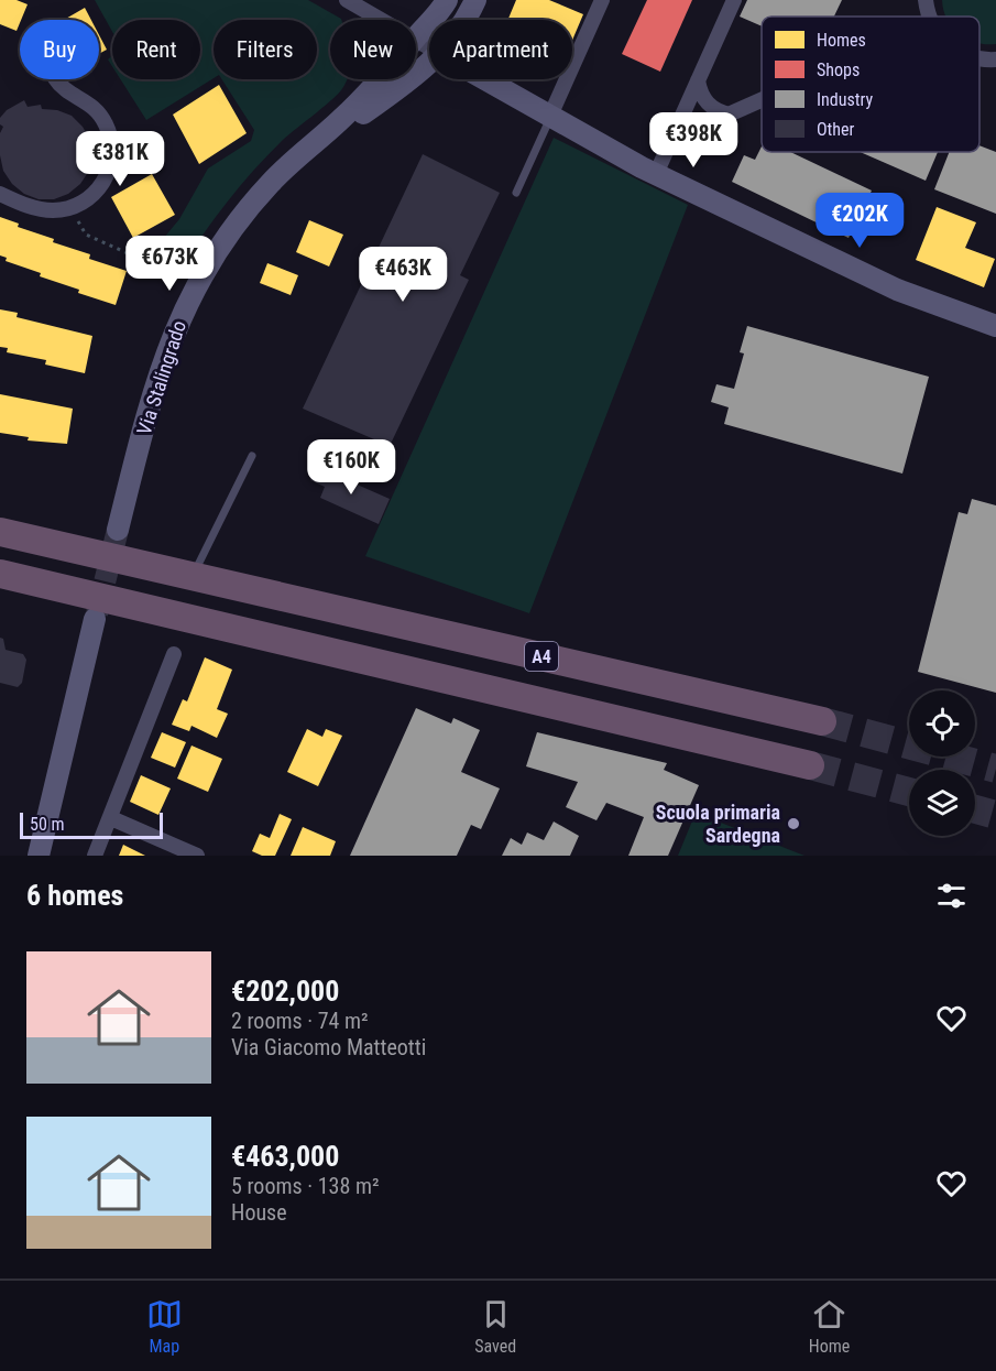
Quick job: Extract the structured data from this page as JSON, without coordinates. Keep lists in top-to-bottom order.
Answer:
{
  "streets": {
    "highway": ["A4"],
    "main road": ["Via Stalingrado"]
  },
  "places": ["Scuola primaria Sardegna"],
  "legend": [
    "Homes",
    "Shops",
    "Industry",
    "Other"
  ],
  "scale_bar": "50 m",
  "page": {
    "chip": [
      "Buy",
      "Rent",
      "Filters",
      "New",
      "Apartment"
    ],
    "price": [
      "€398K",
      "€381K",
      "€202K",
      "€673K",
      "€463K",
      "€160K"
    ],
    "scale": "50 m",
    "heading": "6 homes",
    "list": [
      {
        "name": "€202,000",
        "note": "2 rooms · 74 m² · Via Giacomo Matteotti"
      },
      {
        "name": "€463,000",
        "note": "5 rooms · 138 m² · House"
      }
    ],
    "tabs": ["Map", "Saved", "Home"]
  }
}
